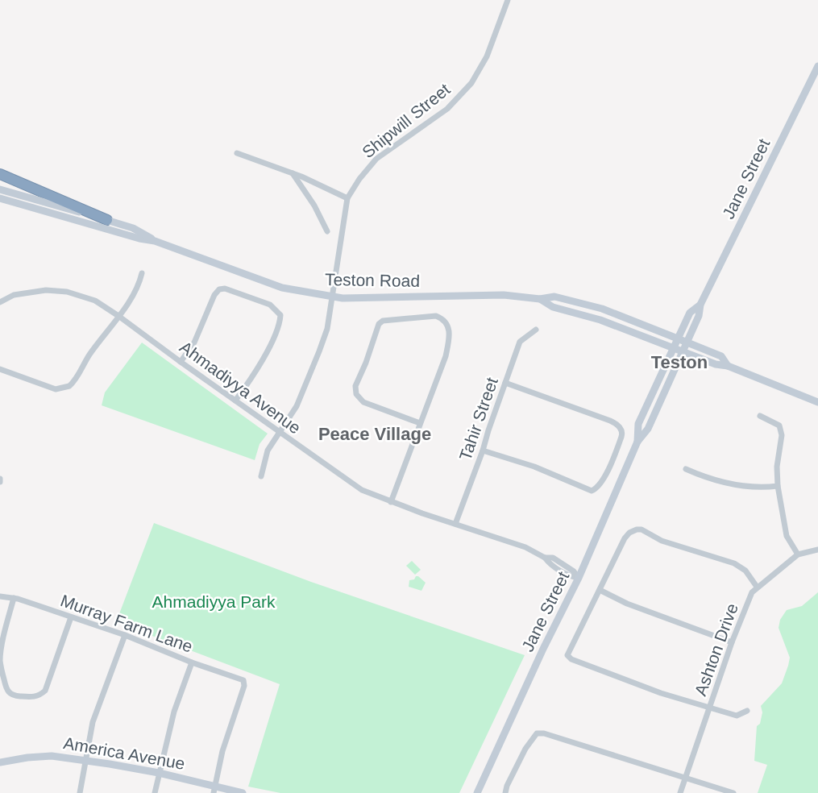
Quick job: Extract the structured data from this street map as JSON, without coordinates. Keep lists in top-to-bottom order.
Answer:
{
  "streets": {
    "main road": ["Jane Street", "Teston Road", "America Avenue"],
    "street": [
      "Shipwill Street",
      "Ahmadiyya Avenue",
      "Tahir Street",
      "Murray Farm Lane",
      "Ashton Drive"
    ]
  },
  "crossings": [
    ["Shipwill Street", "Teston Road"],
    ["Shipwill Street", "Ahmadiyya Avenue"],
    ["Jane Street", "Teston Road"],
    ["Jane Street", "Ahmadiyya Avenue"],
    ["Ahmadiyya Avenue", "Tahir Street"],
    ["Murray Farm Lane", "America Avenue"]
  ],
  "districts": ["Teston", "Peace Village"],
  "parks": ["Ahmadiyya Park"]
}
